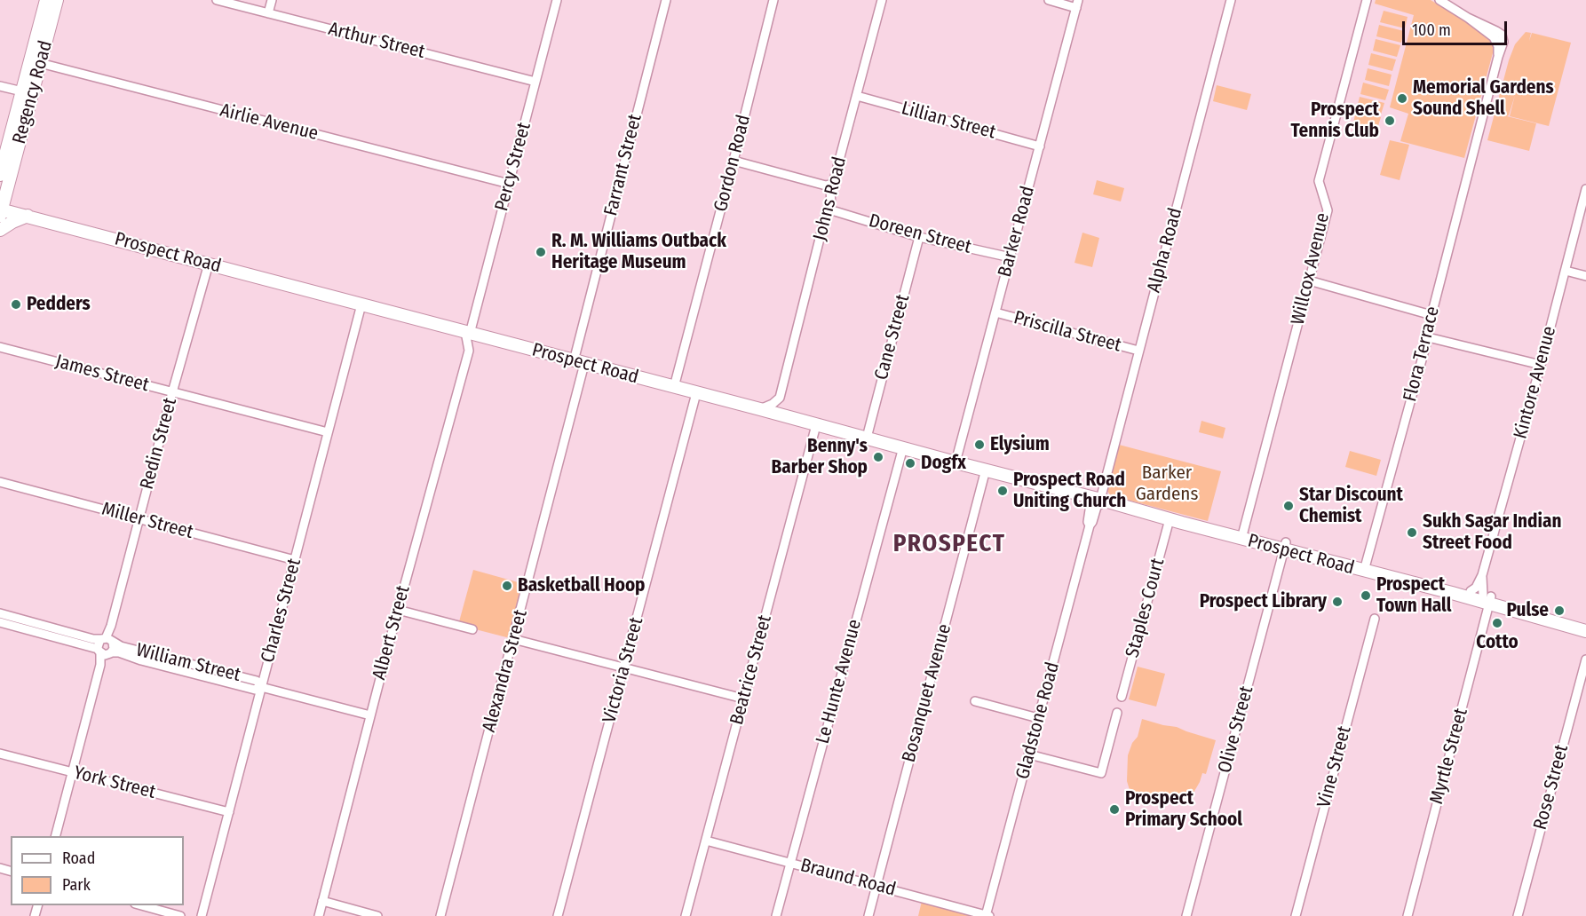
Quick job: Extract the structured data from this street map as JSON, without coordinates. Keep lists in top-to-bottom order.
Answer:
{
  "streets": {
    "main road": ["Regency Road", "Prospect Road"],
    "street": [
      "Arthur Street",
      "Lillian Street",
      "Airlie Avenue",
      "Gordon Road",
      "Farrant Street",
      "Percy Street",
      "Johns Road",
      "Barker Road",
      "Doreen Street",
      "Alpha Road",
      "Willcox Avenue",
      "Priscilla Street",
      "Cane Street",
      "Flora Terrace",
      "James Street",
      "Kintore Avenue",
      "Redin Street",
      "Miller Street",
      "Staples Court",
      "Charles Street",
      "Albert Street",
      "William Street",
      "Victoria Street",
      "Beatrice Street",
      "Alexandra Street",
      "Le Hunte Avenue",
      "Bosanquet Avenue",
      "Gladstone Road",
      "Olive Street",
      "Myrtle Street",
      "Vine Street",
      "York Street",
      "Rose Street",
      "Braund Road"
    ]
  },
  "crossings": [
    ["Arthur Street", "Percy Street"],
    ["Regency Road", "Airlie Avenue"],
    ["Regency Road", "Prospect Road"],
    ["Lillian Street", "Johns Road"],
    ["Lillian Street", "Barker Road"],
    ["Airlie Avenue", "Percy Street"],
    ["Gordon Road", "Prospect Road"],
    ["Farrant Street", "Prospect Road"],
    ["Farrant Street", "Alexandra Street"],
    ["Percy Street", "Prospect Road"],
    ["Percy Street", "Albert Street"],
    ["Johns Road", "Doreen Street"],
    ["Barker Road", "Doreen Street"],
    ["Barker Road", "Prospect Road"],
    ["Barker Road", "Priscilla Street"],
    ["Doreen Street", "Cane Street"],
    ["Alpha Road", "Prospect Road"],
    ["Alpha Road", "Priscilla Street"],
    ["Alpha Road", "Gladstone Road"],
    ["Prospect Road", "Willcox Avenue"],
    ["Prospect Road", "Cane Street"],
    ["Prospect Road", "Flora Terrace"],
    ["Prospect Road", "Kintore Avenue"],
    ["Prospect Road", "Redin Street"],
    ["Prospect Road", "Staples Court"],
    ["Prospect Road", "Charles Street"],
    ["Prospect Road", "Albert Street"],
    ["Prospect Road", "Victoria Street"],
    ["Prospect Road", "Beatrice Street"],
    ["Prospect Road", "Alexandra Street"],
    ["Prospect Road", "Le Hunte Avenue"],
    ["Prospect Road", "Bosanquet Avenue"],
    ["Prospect Road", "Gladstone Road"],
    ["Prospect Road", "Olive Street"],
    ["Prospect Road", "Myrtle Street"],
    ["James Street", "Redin Street"],
    ["James Street", "Charles Street"],
    ["Kintore Avenue", "Myrtle Street"],
    ["Redin Street", "Miller Street"],
    ["Redin Street", "William Street"],
    ["Miller Street", "Charles Street"],
    ["Charles Street", "William Street"],
    ["Charles Street", "York Street"],
    ["Albert Street", "William Street"],
    ["Beatrice Street", "Braund Road"],
    ["Le Hunte Avenue", "Braund Road"],
    ["Bosanquet Avenue", "Braund Road"],
    ["Gladstone Road", "Braund Road"]
  ],
  "districts": ["PROSPECT"],
  "parks": ["Barker Gardens"],
  "places": [
    "Memorial Gardens Sound Shell",
    "Prospect Tennis Club",
    "R. M. Williams Outback Heritage Museum",
    "Pedders",
    "Elysium",
    "Benny's Barber Shop",
    "Dogfx",
    "Prospect Road Uniting Church",
    "Star Discount Chemist",
    "Sukh Sagar Indian Street Food",
    "Basketball Hoop",
    "Prospect Town Hall",
    "Prospect Library",
    "Pulse",
    "Cotto",
    "Prospect Primary School"
  ],
  "legend": ["Road", "Park"],
  "scale_bar": "100 m"
}
